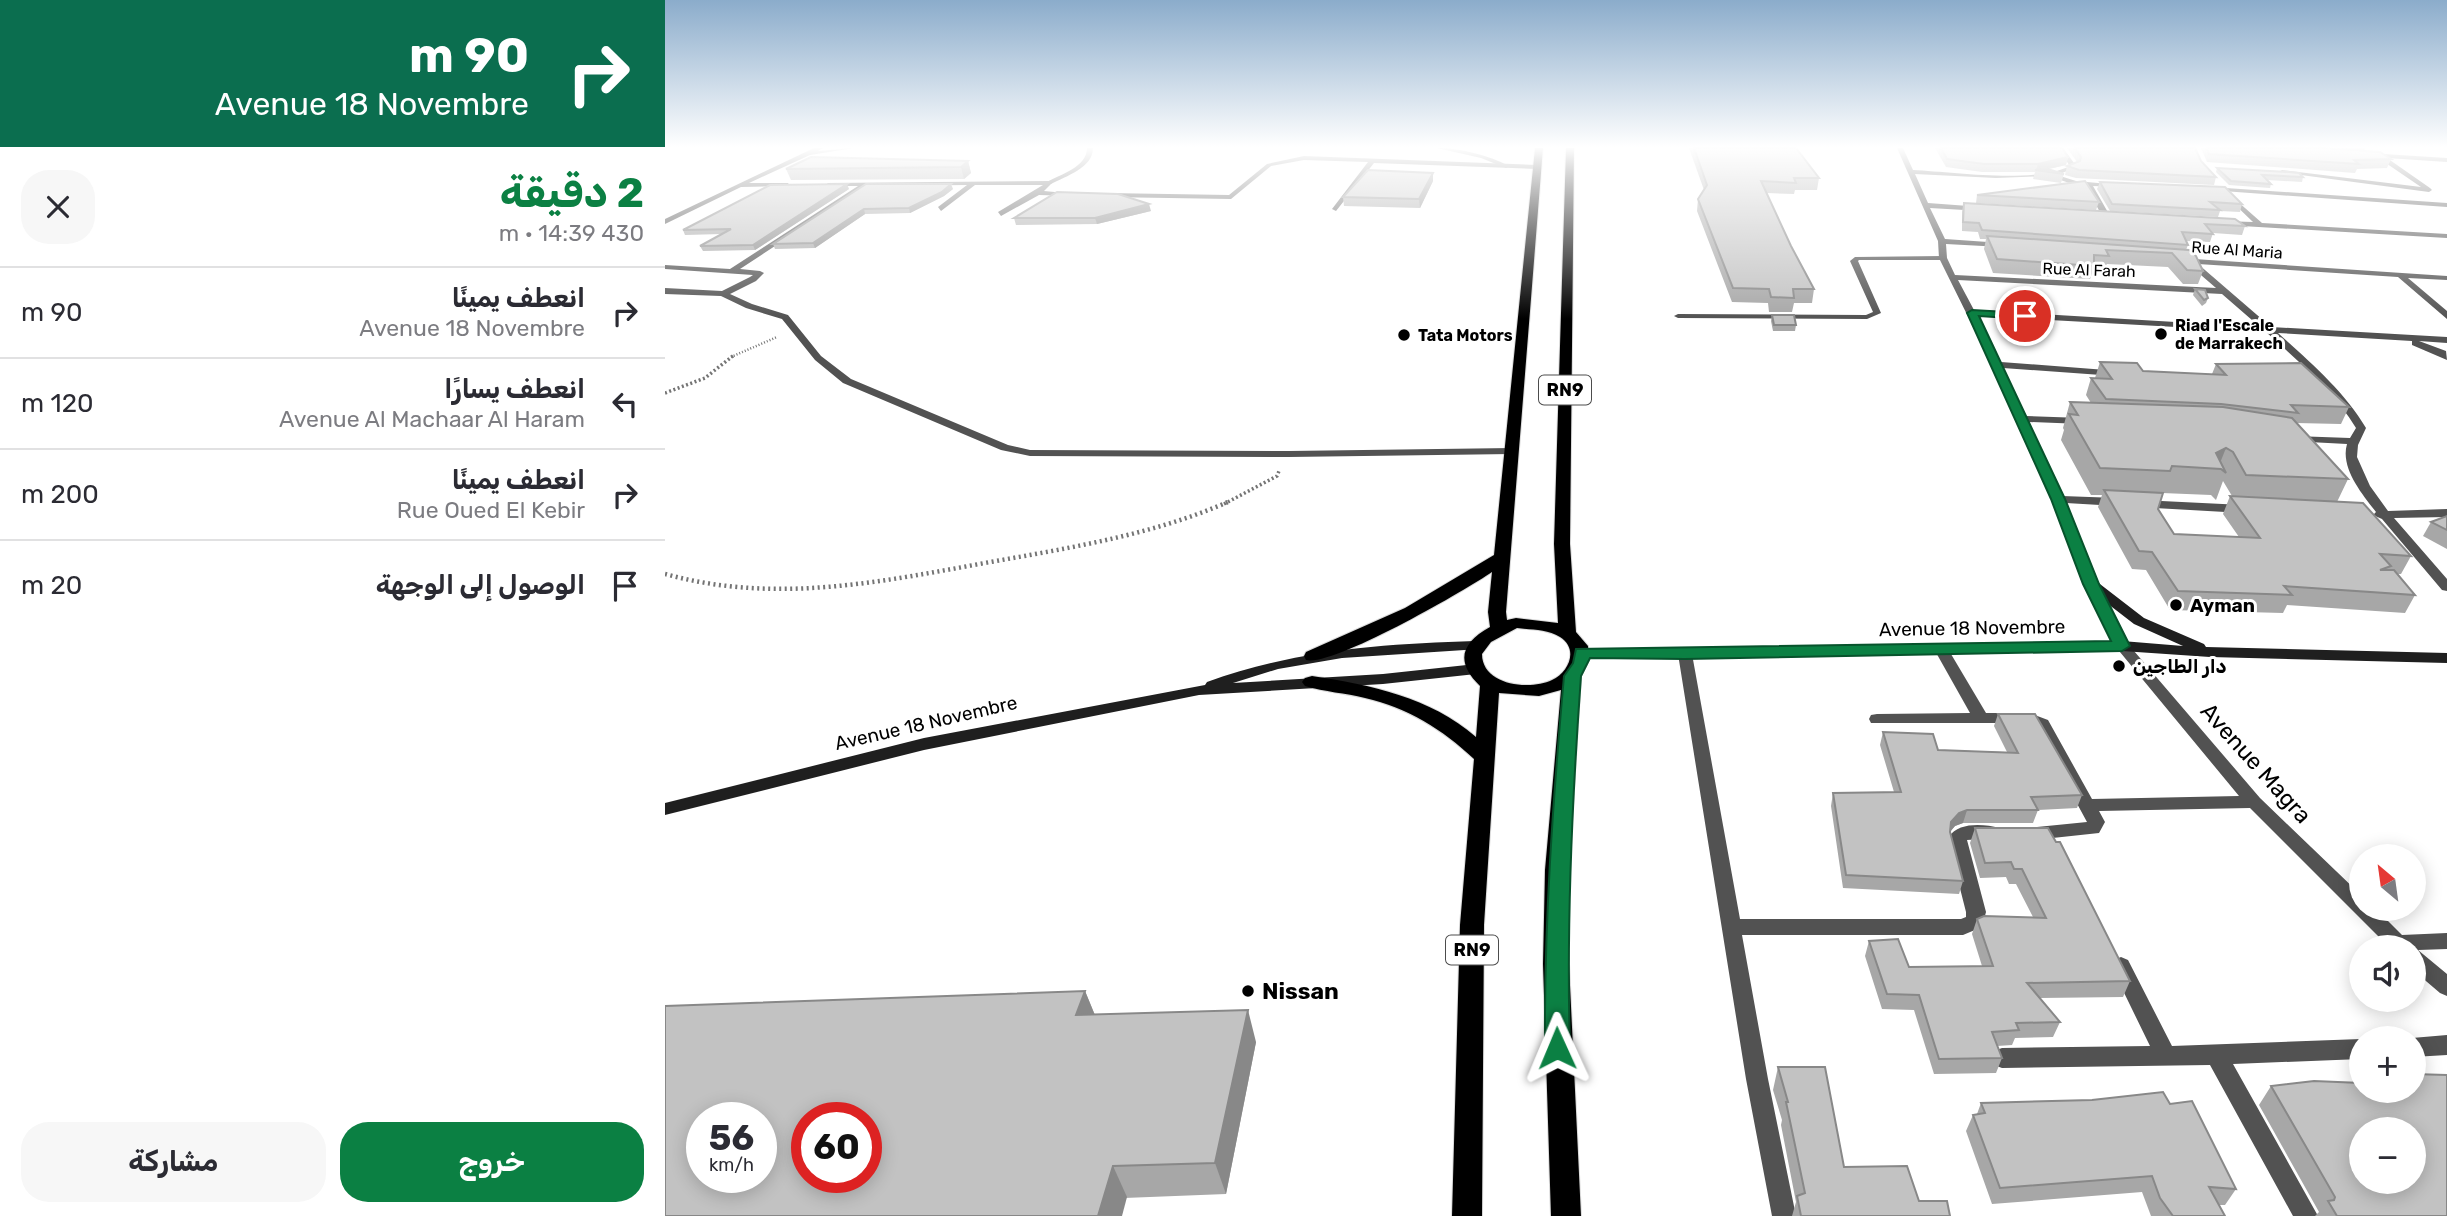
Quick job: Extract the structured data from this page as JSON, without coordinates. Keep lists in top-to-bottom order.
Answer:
{
  "streets": {
    "main road": ["RN9"],
    "street": [
      "Rue Al Maria",
      "Rue Al Farah",
      "Avenue 18 Novembre",
      "Avenue Magra"
    ]
  },
  "crossings": [
    ["Rue Al Farah", "Avenue Magra"],
    ["RN9", "Avenue 18 Novembre"],
    ["Avenue 18 Novembre", "Avenue Magra"]
  ],
  "places": [
    "Riad l'Escale de Marrakech",
    "Tata Motors",
    "Ayman",
    "دار الطاجين",
    "Nissan"
  ],
  "north": "top left",
  "page": {
    "turn": ["90 m", "Avenue 18 Novembre"],
    "heading": ["2 دقيقة", "430 m · 14:39"],
    "list": [
      {
        "name": "انعطف يمينًا",
        "note": "Avenue 18 Novembre",
        "value": "90 m"
      },
      {
        "name": "انعطف يسارًا",
        "note": "Avenue Al Machaar Al Haram",
        "value": "120 m"
      },
      {
        "name": "انعطف يمينًا",
        "note": "Rue Oued El Kebir",
        "value": "200 m"
      },
      {
        "name": "الوصول إلى الوجهة",
        "value": "20 m"
      }
    ],
    "map_buttons": ["+", "−"],
    "speed": "56 km/h",
    "limit": "60",
    "buttons": ["خروج", "مشاركة"]
  }
}
